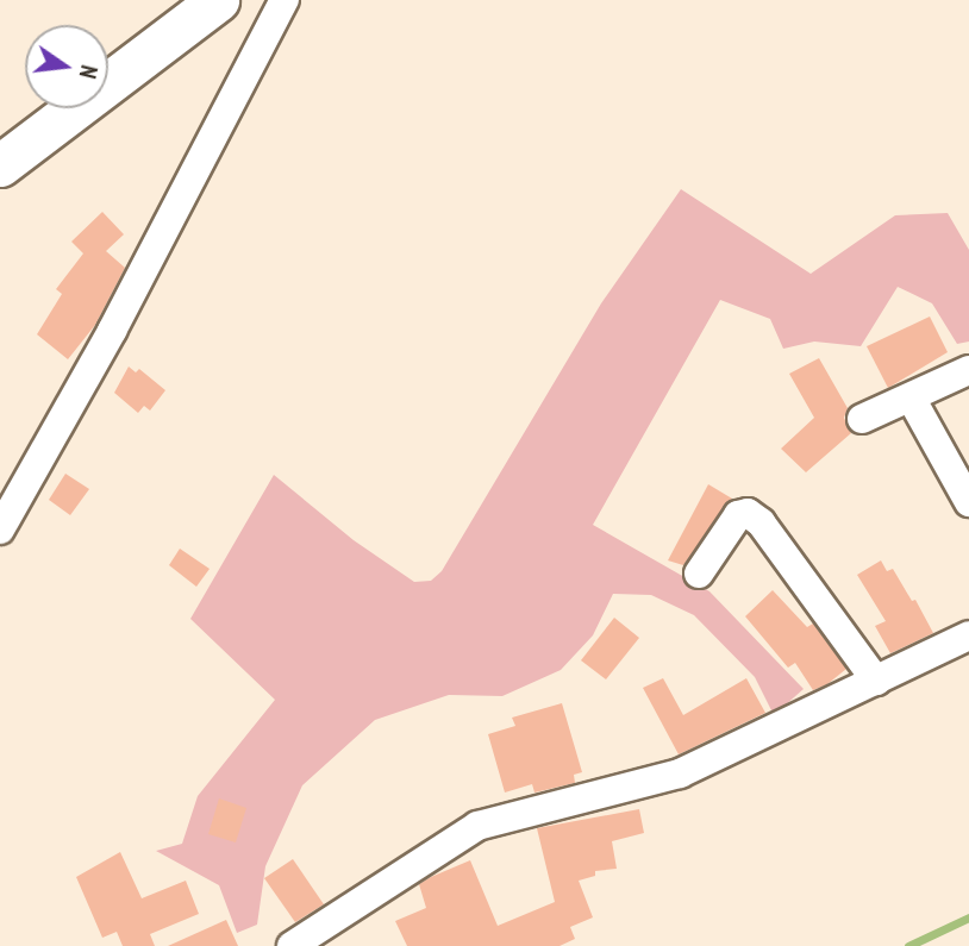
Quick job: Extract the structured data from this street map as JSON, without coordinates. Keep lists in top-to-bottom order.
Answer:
{
  "north": "right"
}
